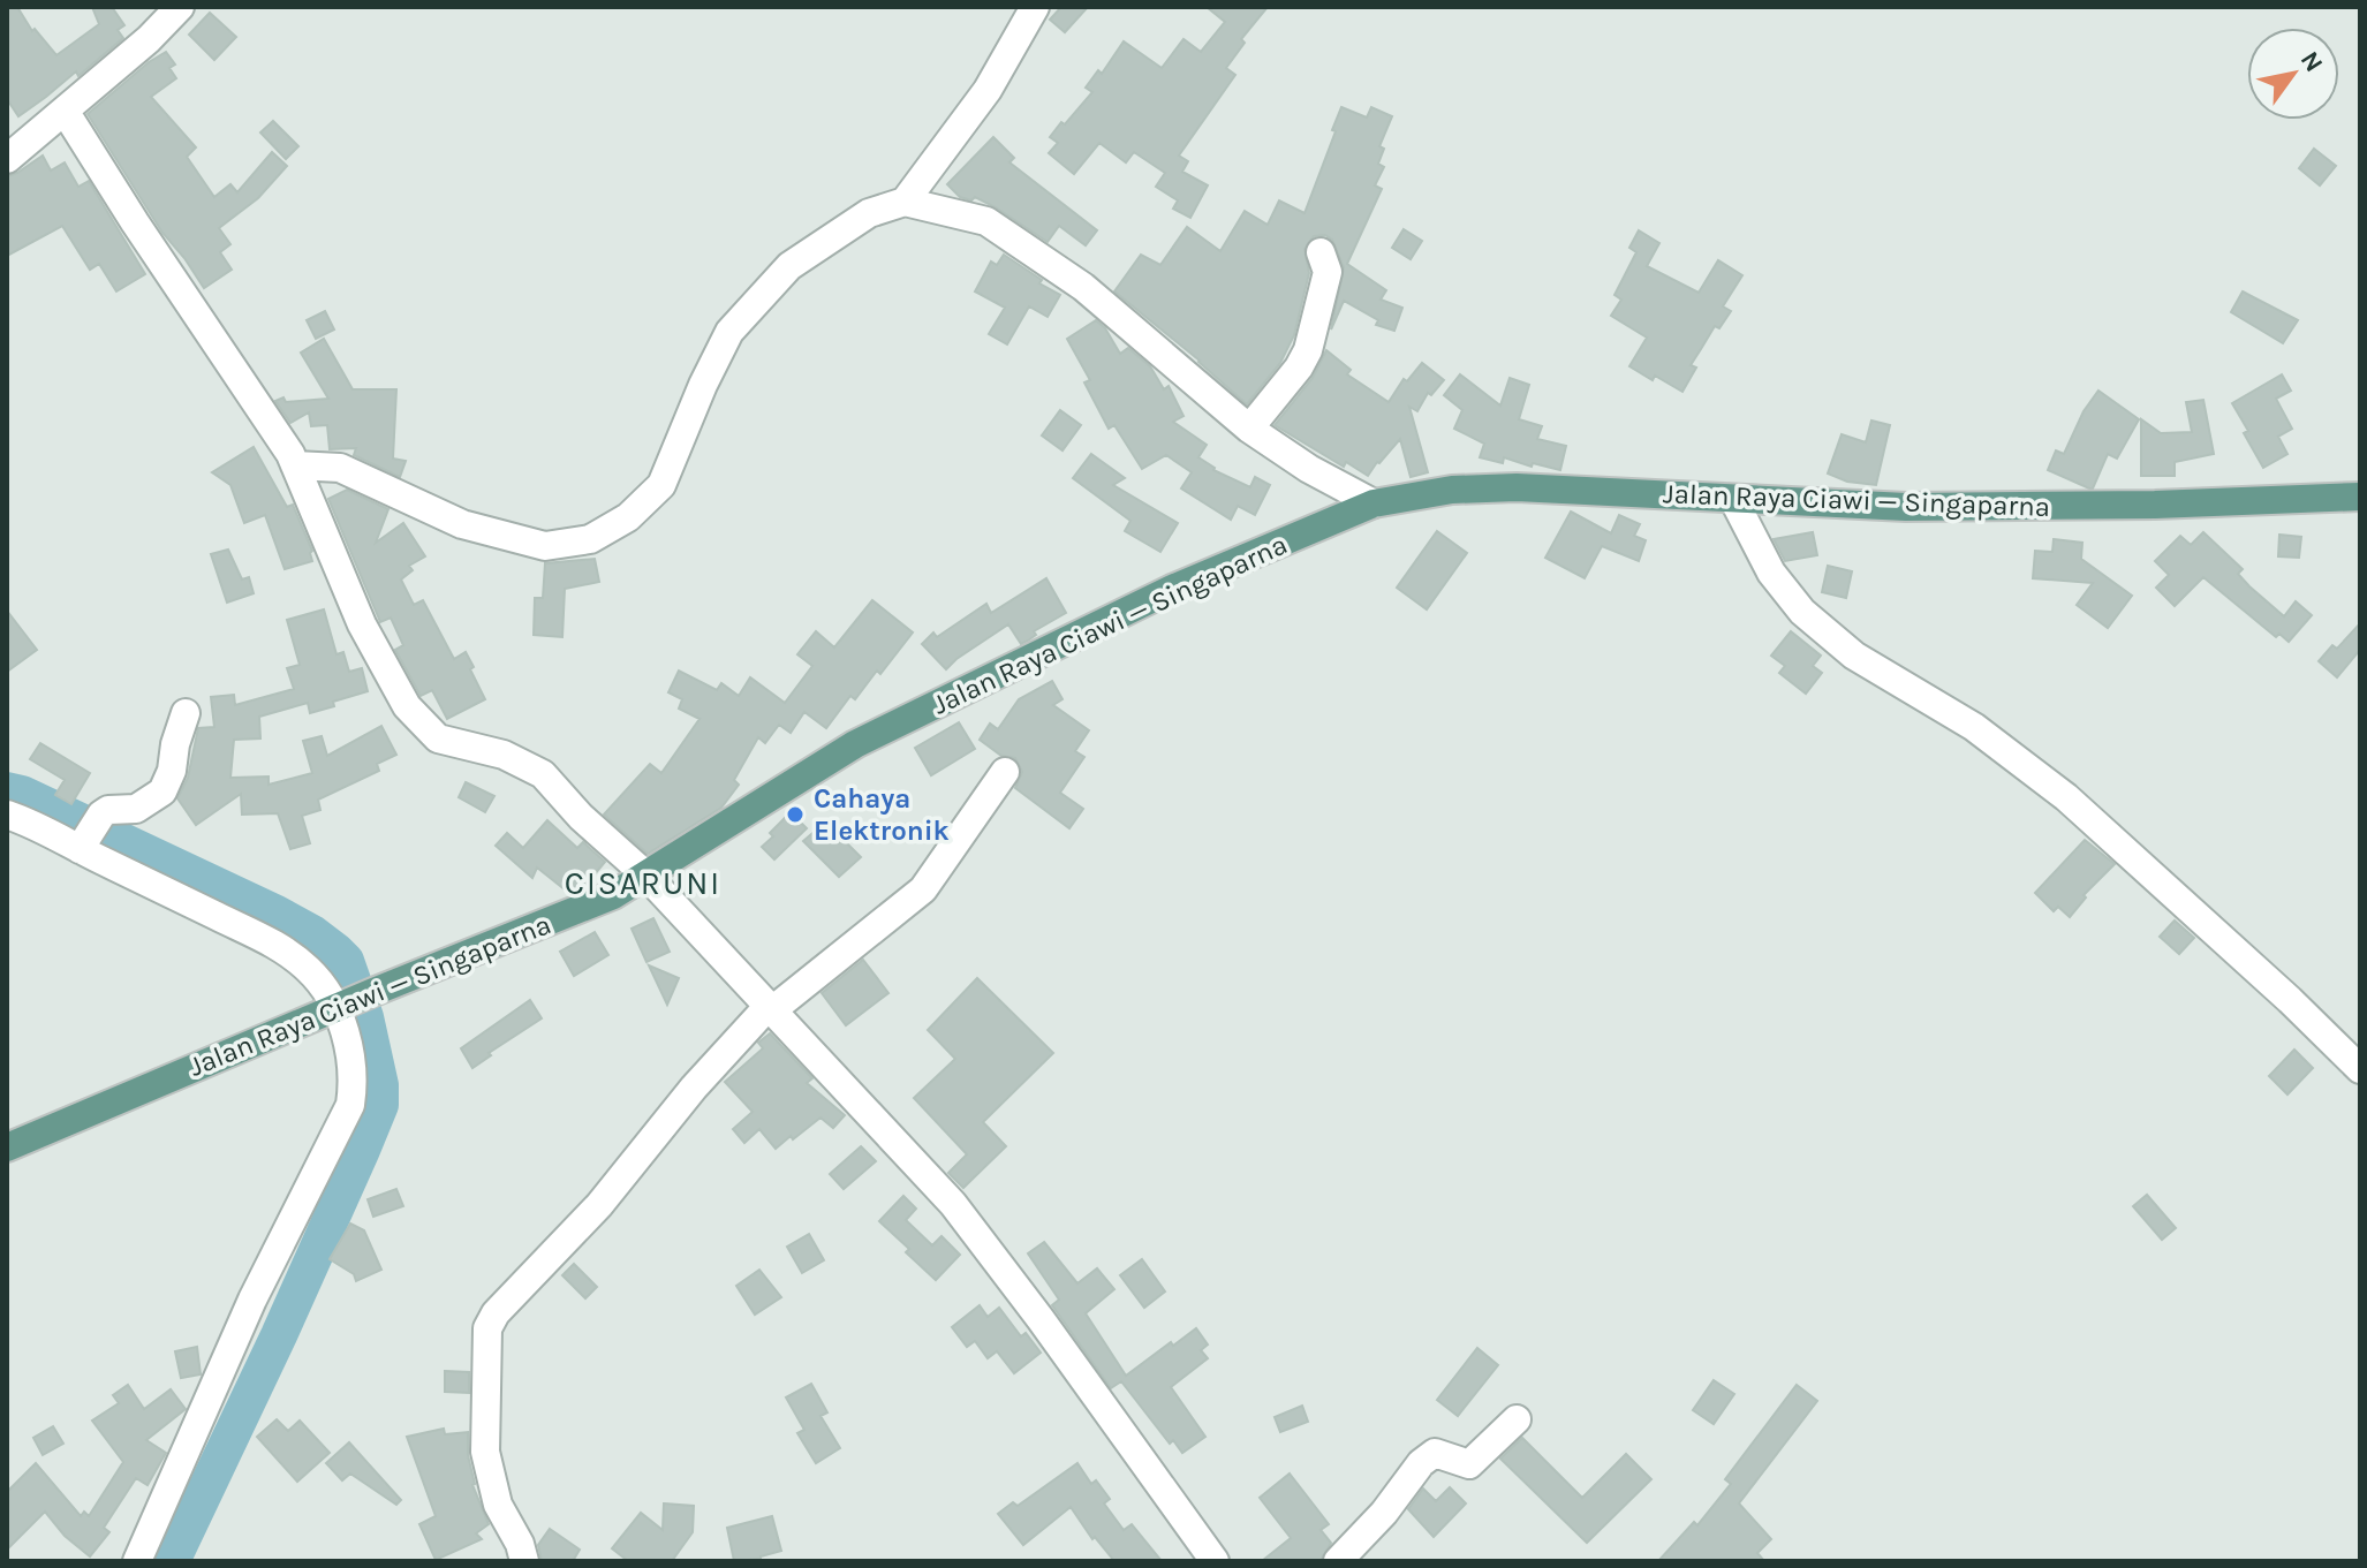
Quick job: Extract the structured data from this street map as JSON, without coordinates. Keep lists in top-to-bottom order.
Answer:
{
  "streets": {
    "main road": ["Jalan Raya Ciawi — Singaparna"]
  },
  "districts": ["CISARUNI"],
  "places": ["Cahaya Elektronik"],
  "north": "top right"
}
